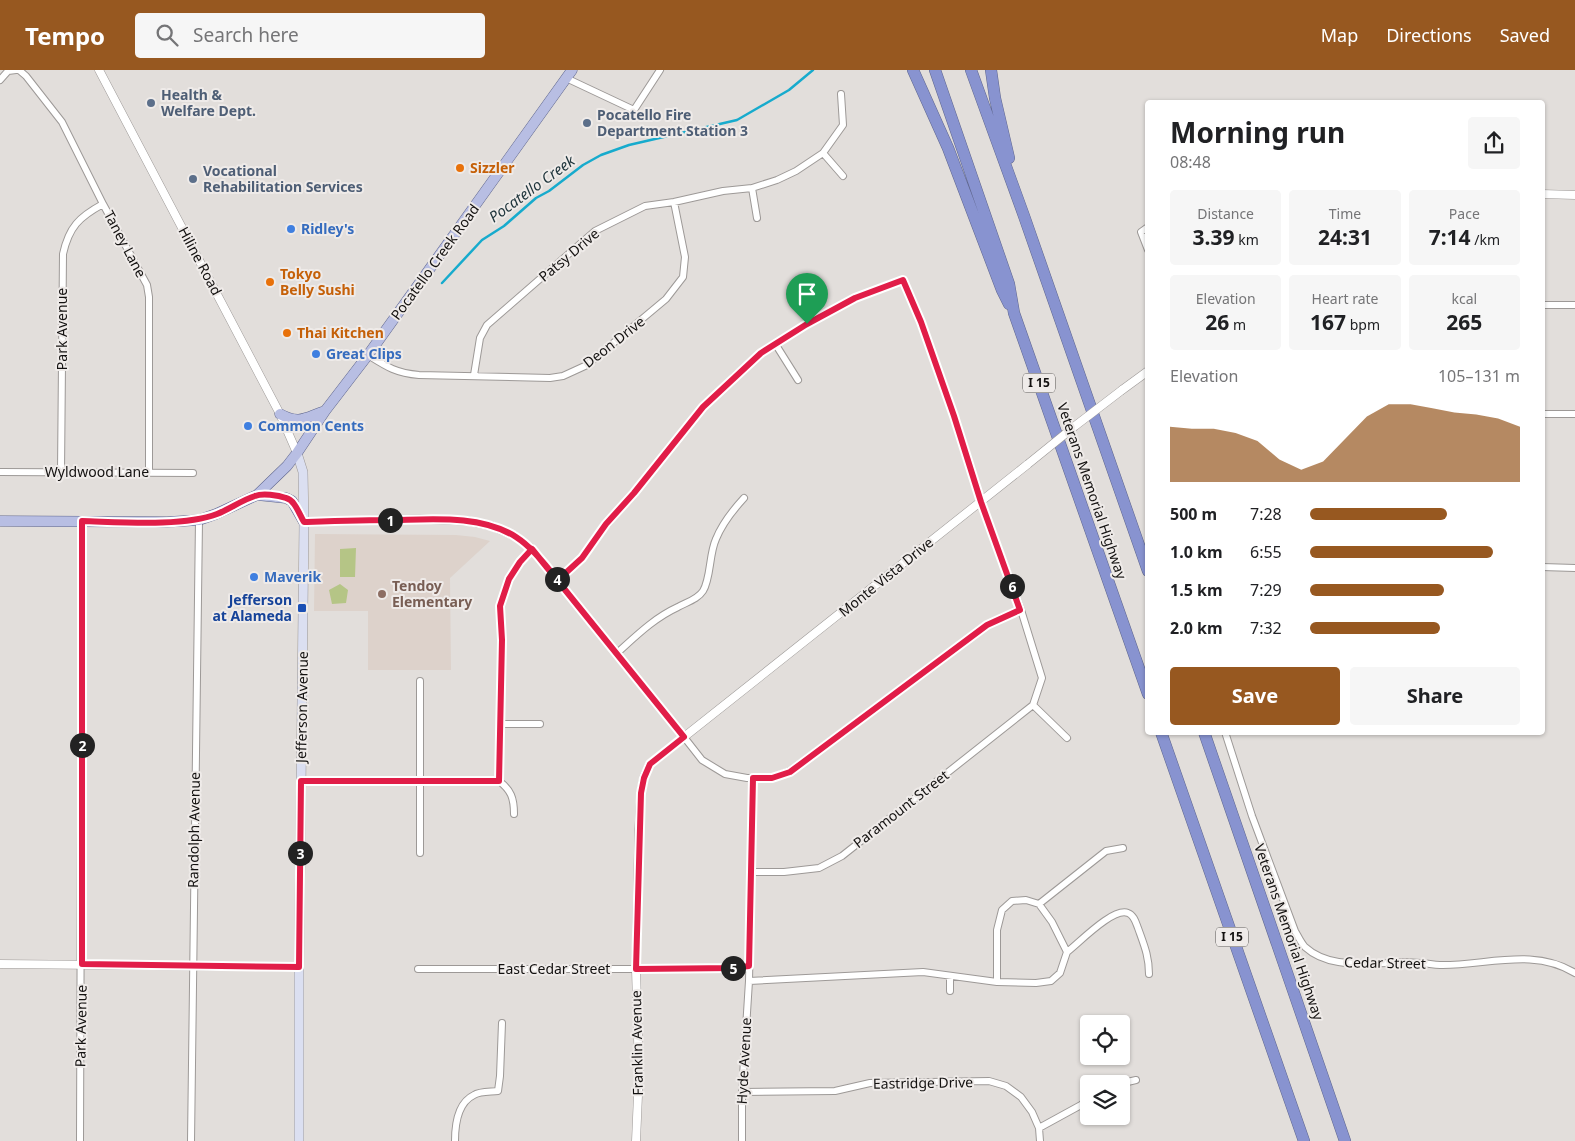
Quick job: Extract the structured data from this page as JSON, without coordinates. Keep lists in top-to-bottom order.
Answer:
{
  "streets": {
    "highway": ["I 15", "Veterans Memorial Highway"],
    "main road": ["Pocatello Creek Road", "Jefferson Avenue"],
    "street": [
      "Taney Lane",
      "Patsy Drive",
      "Hiline Road",
      "Park Avenue",
      "Deon Drive",
      "Wyldwood Lane",
      "Monte Vista Drive",
      "Paramount Street",
      "Randolph Avenue",
      "Cedar Street",
      "East Cedar Street",
      "Franklin Avenue",
      "Hyde Avenue",
      "Eastridge Drive"
    ]
  },
  "crossings": [
    ["Taney Lane", "Park Avenue"],
    ["Taney Lane", "Wyldwood Lane"],
    ["Patsy Drive", "Deon Drive"],
    ["Hiline Road", "Pocatello Creek Road"],
    ["Hiline Road", "Jefferson Avenue"],
    ["Pocatello Creek Road", "Deon Drive"],
    ["Pocatello Creek Road", "Jefferson Avenue"],
    ["Park Avenue", "Wyldwood Lane"],
    ["Monte Vista Drive", "Franklin Avenue"],
    ["East Cedar Street", "Franklin Avenue"],
    ["East Cedar Street", "Hyde Avenue"],
    ["Hyde Avenue", "Eastridge Drive"]
  ],
  "water": ["Pocatello Creek"],
  "places": {
    "other": [
      "Health & Welfare Dept.",
      "Pocatello Fire Department Station 3",
      "Sizzler",
      "Vocational Rehabilitation Services",
      "Ridley's",
      "Tokyo Belly Sushi",
      "Thai Kitchen",
      "Great Clips",
      "Common Cents",
      "Maverik",
      "Tendoy Elementary"
    ],
    "transit": ["Jefferson at Alameda"]
  },
  "page": {
    "header": "Tempo",
    "search": "Search here",
    "nav": ["Map", "Directions", "Saved"],
    "heading": ["Morning run", "08:48"],
    "stats": [
      ["Distance", "3.39 km"],
      ["Time", "24:31"],
      ["Pace", "7:14 /km"],
      ["Elevation", "26 m"],
      ["Heart rate", "167 bpm"],
      ["kcal", "265"]
    ],
    "chart": ["Elevation", "105–131 m"],
    "list": [
      {
        "name": "500 m",
        "note": "7:28"
      },
      {
        "name": "1.0 km",
        "note": "6:55"
      },
      {
        "name": "1.5 km",
        "note": "7:29"
      },
      {
        "name": "2.0 km",
        "note": "7:32"
      }
    ],
    "pins": [
      "1",
      "4",
      "6",
      "2",
      "3",
      "5"
    ],
    "buttons": ["Save", "Share"]
  }
}
